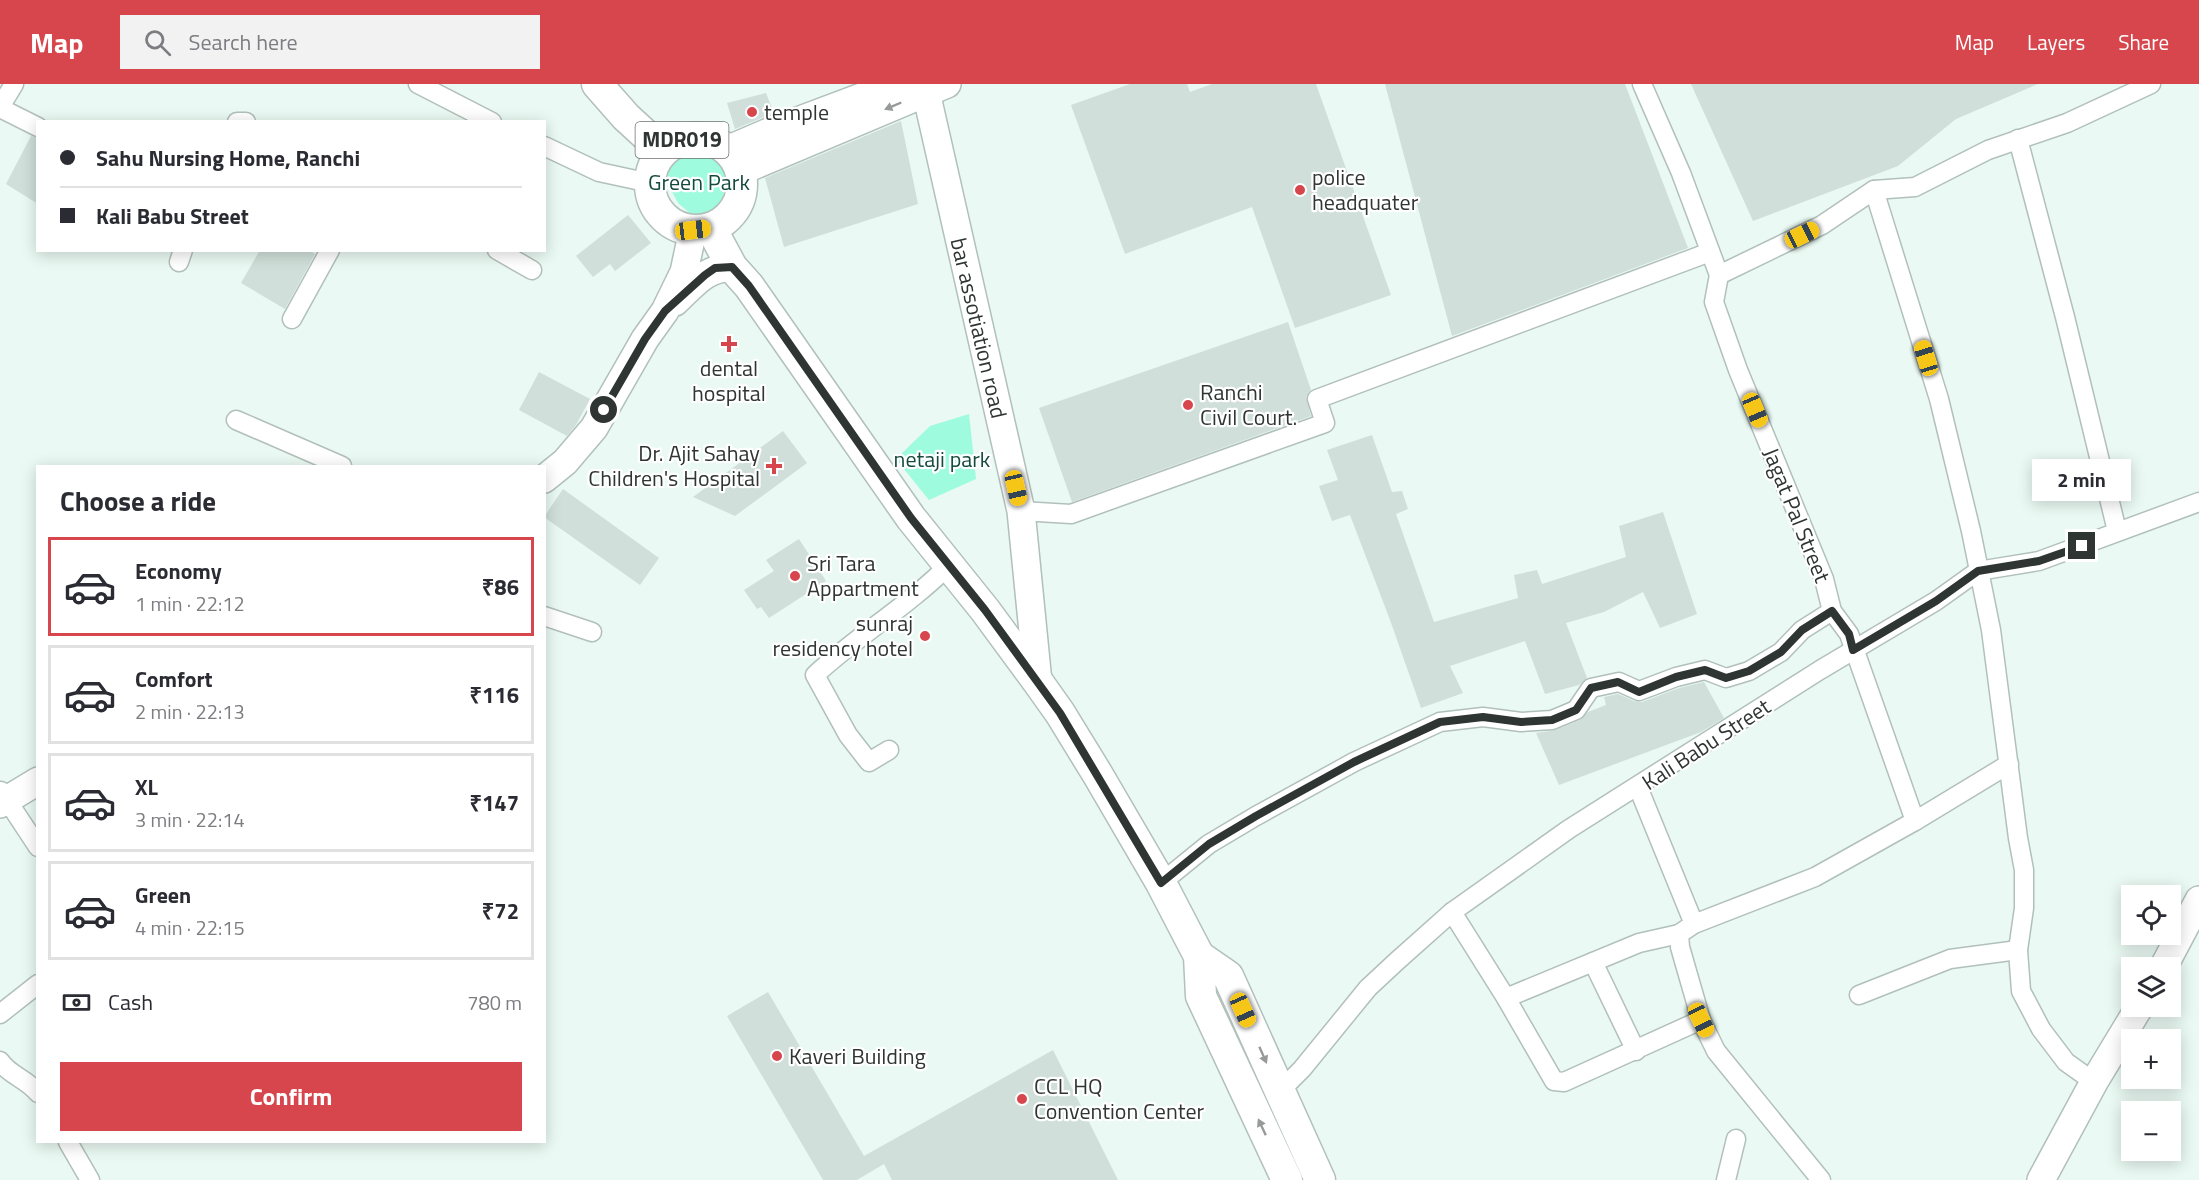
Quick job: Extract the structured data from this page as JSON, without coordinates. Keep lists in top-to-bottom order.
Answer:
{
  "streets": {
    "main road": ["MDR019", "bar assotiation road"],
    "street": ["Jagat Pal Street", "Kali Babu Street"]
  },
  "crossings": [
    ["Jagat Pal Street", "Kali Babu Street"]
  ],
  "parks": ["Green Park", "netaji park"],
  "places": {
    "other": [
      "temple",
      "police headquater",
      "Ranchi Civil Court.",
      "Sri Tara Appartment",
      "sunraj residency hotel",
      "Kaveri Building",
      "CCL HQ Convention Center"
    ],
    "health": ["dental hospital", "Dr. Ajit Sahay Children's Hospital"]
  },
  "page": {
    "header": "Map",
    "search": "Search here",
    "nav": ["Map", "Layers", "Share"],
    "banner": ["Sahu Nursing Home, Ranchi", "Kali Babu Street"],
    "bubble": "2 min",
    "heading": "Choose a ride",
    "list": [
      {
        "name": "Economy",
        "note": "1 min · 22:12",
        "value": "₹86"
      },
      {
        "name": "Comfort",
        "note": "2 min · 22:13",
        "value": "₹116"
      },
      {
        "name": "XL",
        "note": "3 min · 22:14",
        "value": "₹147"
      },
      {
        "name": "Green",
        "note": "4 min · 22:15",
        "value": "₹72"
      }
    ],
    "map_buttons": ["+", "−"],
    "pay": ["Cash", "780 m"],
    "buttons": "Confirm"
  }
}
